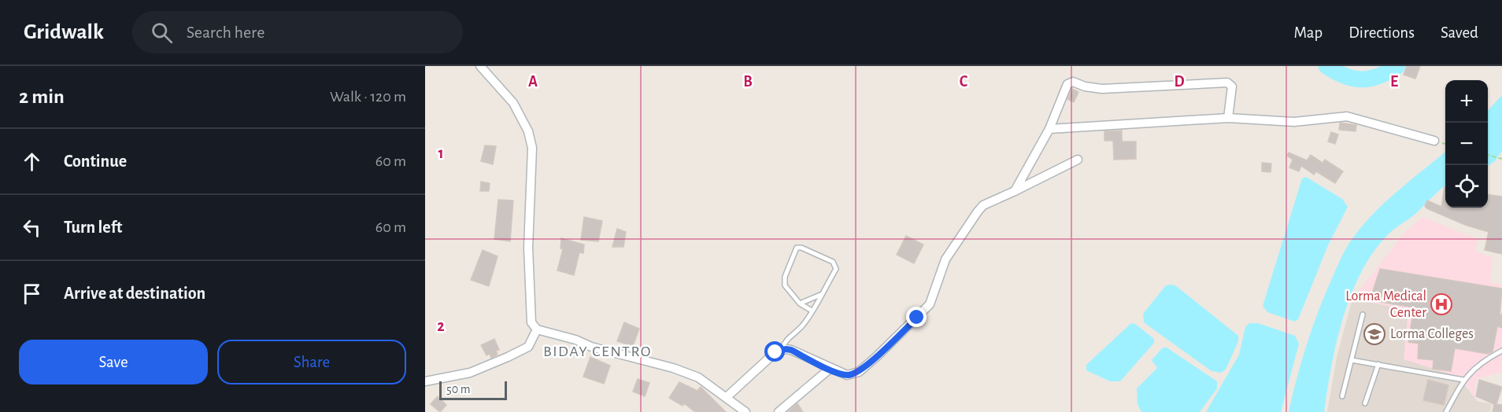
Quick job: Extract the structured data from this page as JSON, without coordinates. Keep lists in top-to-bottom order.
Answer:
{
  "districts": ["BIDAY CENTRO"],
  "places": {
    "hospital": ["Lorma Medical Center"],
    "school or university": ["Lorma Colleges"]
  },
  "scale_bar": "50 m",
  "page": {
    "header": "Gridwalk",
    "search": "Search here",
    "nav": ["Map", "Directions", "Saved"],
    "heading": ["2 min", "Walk · 120 m"],
    "map_buttons": ["+", "−"],
    "list": [
      ["Continue", "60 m"],
      ["Turn left", "60 m"],
      "Arrive at destination"
    ],
    "buttons": ["Save", "Share"],
    "scale": "50 m"
  },
  "grid": {
    "columns": [
      "A",
      "B",
      "C",
      "D",
      "E"
    ],
    "rows": ["1", "2"]
  }
}
